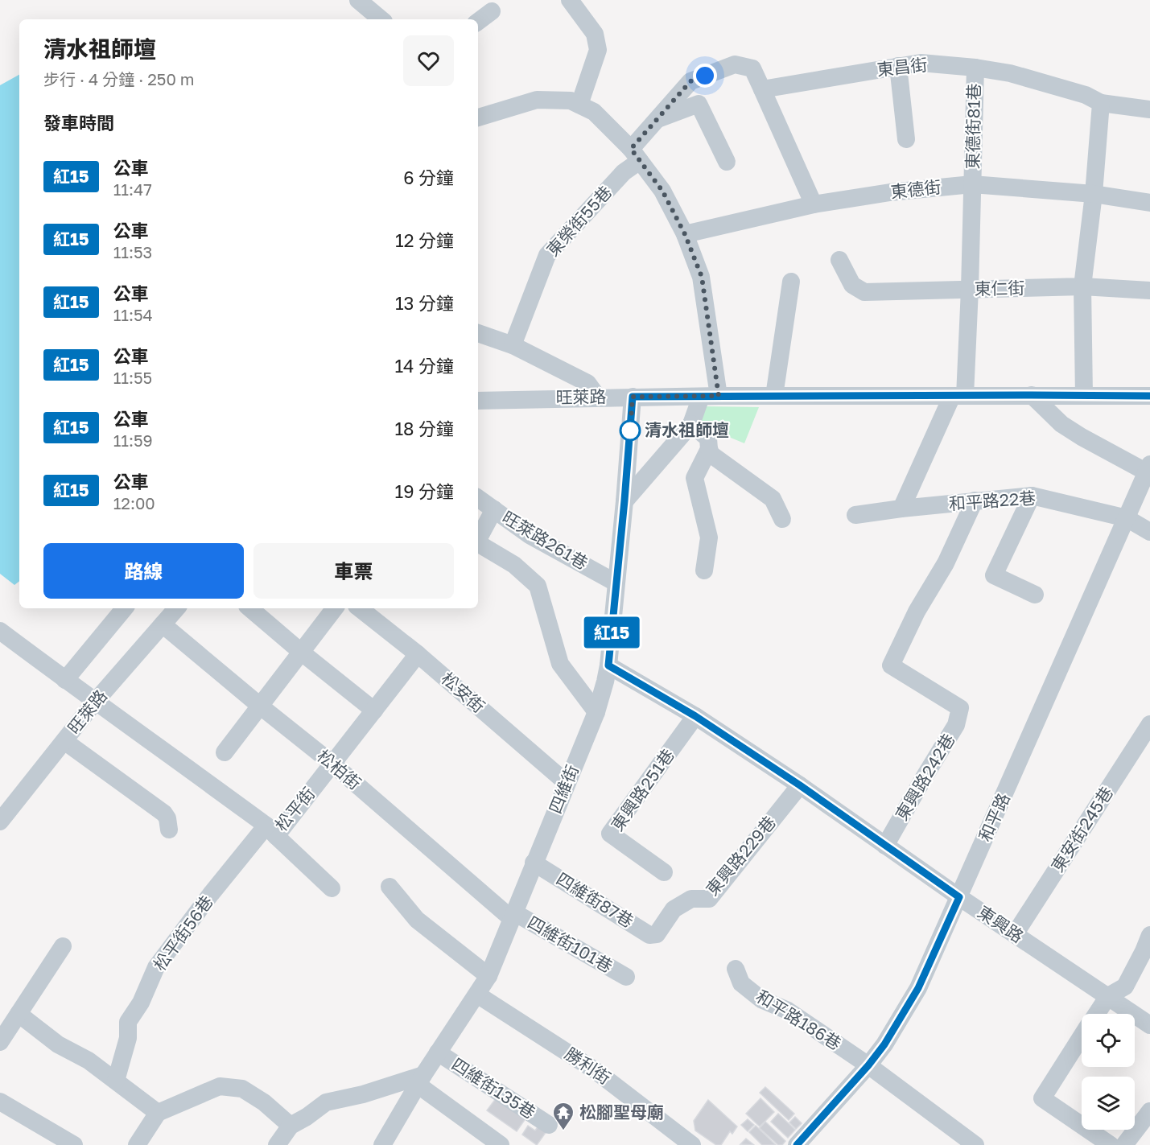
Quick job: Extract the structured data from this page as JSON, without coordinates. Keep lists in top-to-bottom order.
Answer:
{
  "streets": {
    "street": [
      "東昌街",
      "東德街81巷",
      "東德街",
      "東榮街55巷",
      "東仁街",
      "旺萊路",
      "和平路22巷",
      "旺萊路261巷",
      "松安街",
      "松柏街",
      "東興路242巷",
      "四維街",
      "東興路251巷",
      "松平街",
      "和平路",
      "東安街245巷",
      "東興路229巷",
      "四維街87巷",
      "東興路",
      "松平街56巷",
      "四維街101巷",
      "和平路186巷",
      "勝利街",
      "四維街135巷"
    ]
  },
  "crossings": [
    ["東昌街", "東德街81巷"],
    ["東昌街", "東榮街55巷"],
    ["東德街81巷", "東德街"],
    ["東德街81巷", "東仁街"],
    ["東德街81巷", "旺萊路"],
    ["旺萊路", "松柏街"],
    ["旺萊路", "四維街"],
    ["旺萊路", "松平街"],
    ["和平路22巷", "東興路242巷"],
    ["和平路22巷", "和平路"],
    ["旺萊路261巷", "四維街"],
    ["松安街", "四維街"],
    ["松安街", "松平街"],
    ["松柏街", "四維街"],
    ["松柏街", "松平街"],
    ["松柏街", "四維街101巷"],
    ["東興路242巷", "東興路"],
    ["四維街", "四維街87巷"],
    ["四維街", "東興路"],
    ["四維街", "四維街101巷"],
    ["四維街", "勝利街"],
    ["四維街", "四維街135巷"],
    ["東興路251巷", "東興路"],
    ["松平街", "松平街56巷"],
    ["和平路", "東興路"],
    ["和平路", "和平路186巷"],
    ["東安街245巷", "東興路"],
    ["東興路229巷", "四維街87巷"],
    ["東興路229巷", "東興路"]
  ],
  "places": {
    "other": ["清水祖師壇"],
    "temple": ["松腳聖母廟"]
  },
  "lines": ["bus line 紅15"],
  "page": {
    "on_map": "紅15",
    "heading": [
      ["清水祖師壇", "步行 · 4 分鐘 · 250 m"],
      "發車時間"
    ],
    "list": [
      {
        "mark": "紅15",
        "name": "公車",
        "note": "11:47",
        "value": "6 分鐘"
      },
      {
        "mark": "紅15",
        "name": "公車",
        "note": "11:53",
        "value": "12 分鐘"
      },
      {
        "mark": "紅15",
        "name": "公車",
        "note": "11:54",
        "value": "13 分鐘"
      },
      {
        "mark": "紅15",
        "name": "公車",
        "note": "11:55",
        "value": "14 分鐘"
      },
      {
        "mark": "紅15",
        "name": "公車",
        "note": "11:59",
        "value": "18 分鐘"
      },
      {
        "mark": "紅15",
        "name": "公車",
        "note": "12:00",
        "value": "19 分鐘"
      }
    ],
    "buttons": ["路線", "車票"]
  }
}
